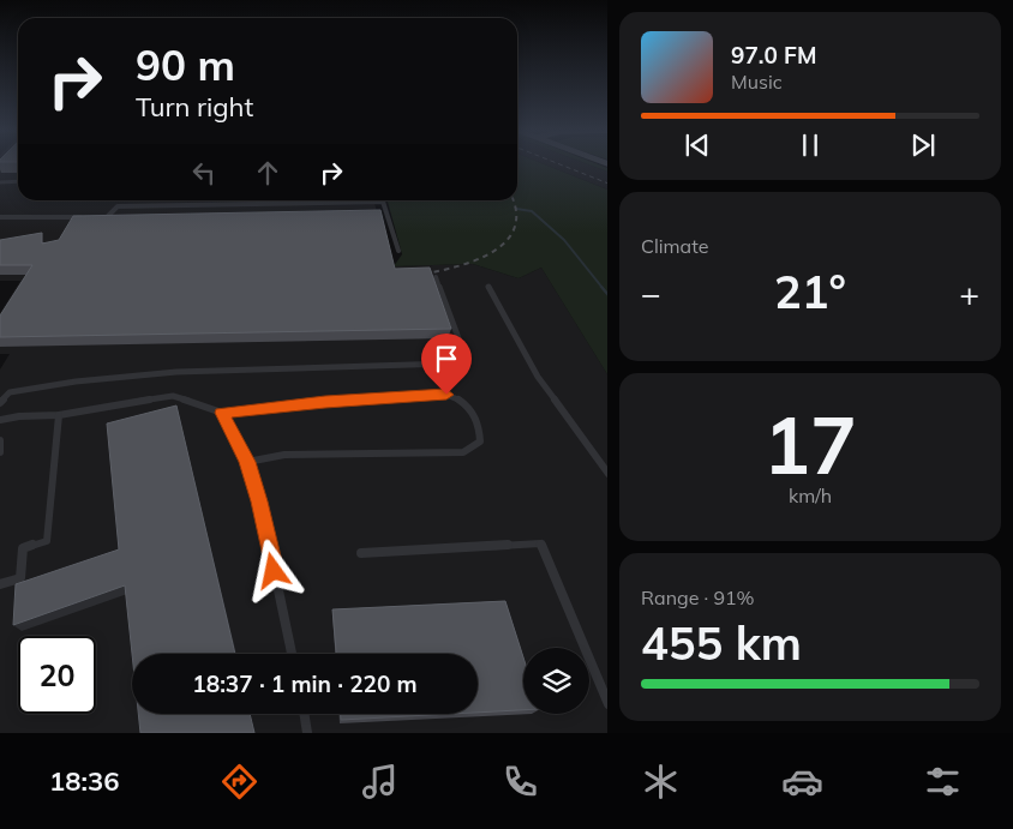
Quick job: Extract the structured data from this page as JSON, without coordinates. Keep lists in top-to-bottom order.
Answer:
{
  "page": {
    "turn": ["90 m", "Turn right"],
    "song": ["97.0 FM", "Music"],
    "tile": [
      "Climate",
      ["17", "km/h"],
      ["Range · 91%", "455 km"]
    ],
    "heat": ["−", "21°", "+"],
    "limit": "20",
    "trip": "18:37 · 1 min · 220 m",
    "tabs": "18:36"
  }
}
